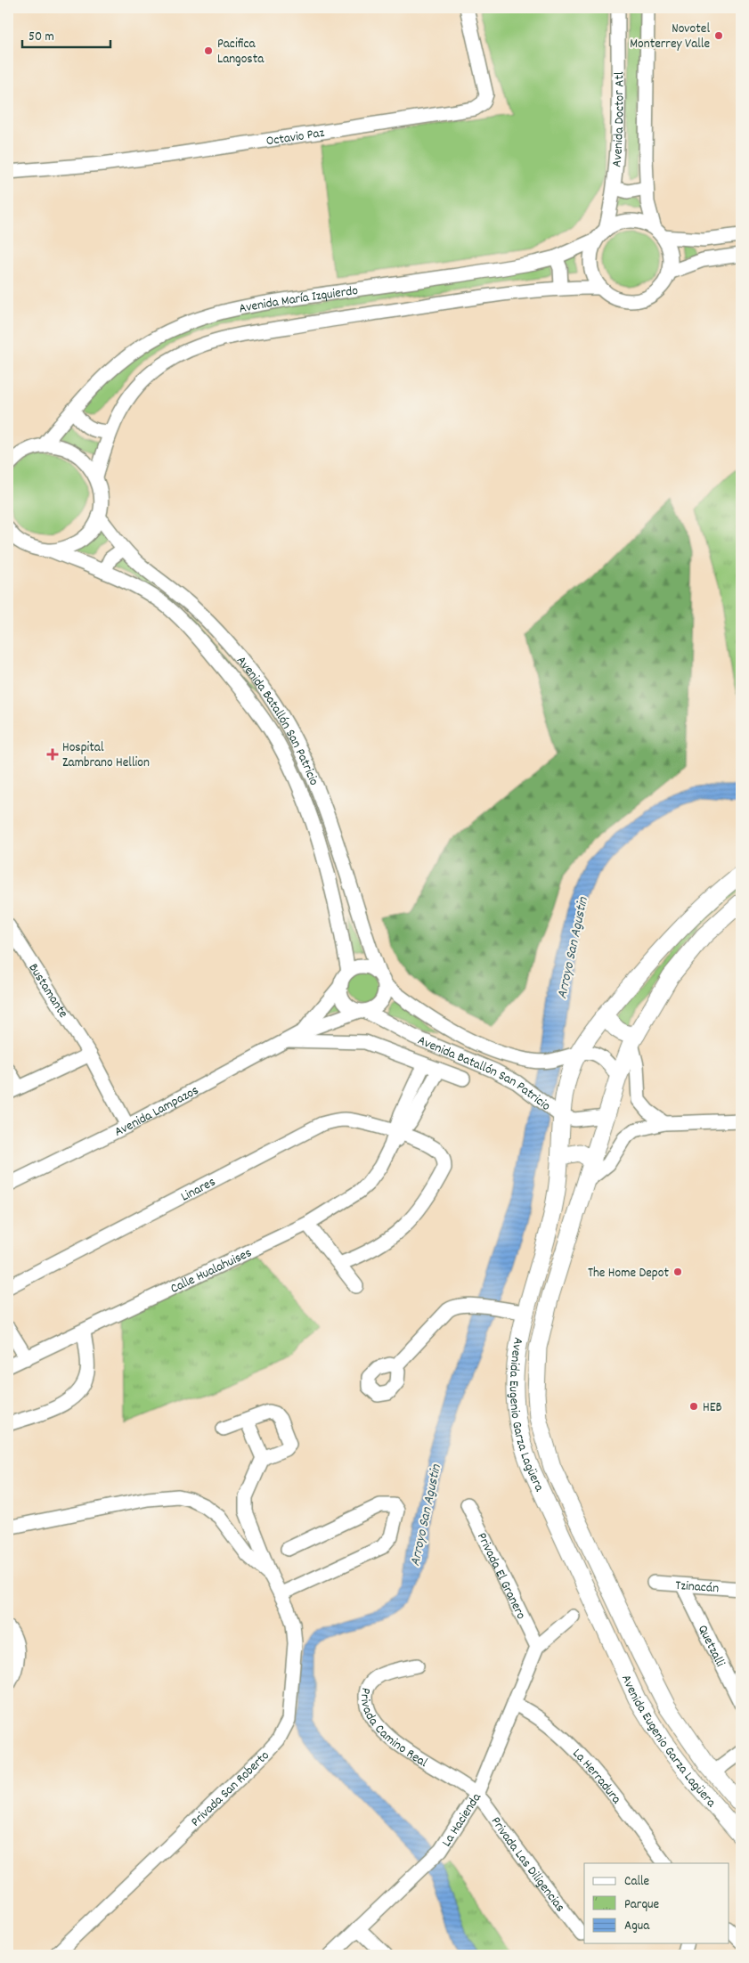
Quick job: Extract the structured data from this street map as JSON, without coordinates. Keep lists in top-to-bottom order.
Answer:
{
  "streets": {
    "main road": ["Avenida Eugenio Garza Lagüera"],
    "street": [
      "Avenida Doctor Atl",
      "Octavio Paz",
      "Avenida María Izquierdo",
      "Avenida Batallón San Patricio",
      "Bustamante",
      "Avenida Lampazos",
      "Linares",
      "Calle Hualahuises",
      "Privada El Granero",
      "Tzinacán",
      "Quetzalli",
      "Privada Camino Real",
      "La Herradura",
      "Privada San Roberto",
      "La Hacienda",
      "Privada Las Diligencias"
    ]
  },
  "crossings": [
    ["Avenida Doctor Atl", "Avenida María Izquierdo"],
    ["Avenida Batallón San Patricio", "Avenida Lampazos"],
    ["Avenida Batallón San Patricio", "Avenida Eugenio Garza Lagüera"],
    ["Bustamante", "Avenida Lampazos"],
    ["Linares", "Calle Hualahuises"],
    ["Privada El Granero", "La Hacienda"],
    ["Tzinacán", "Quetzalli"],
    ["Privada Camino Real", "La Hacienda"],
    ["Privada Camino Real", "Privada Las Diligencias"],
    ["La Herradura", "La Hacienda"],
    ["La Hacienda", "Privada Las Diligencias"]
  ],
  "water": ["Arroyo San Agustin"],
  "places": {
    "other": [
      "Novotel Monterrey Valle",
      "Pacifica Langosta",
      "The Home Depot",
      "HEB"
    ],
    "health": ["Hospital Zambrano Hellion"]
  },
  "legend": ["Calle", "Parque", "Agua"],
  "scale_bar": "50 m"
}
